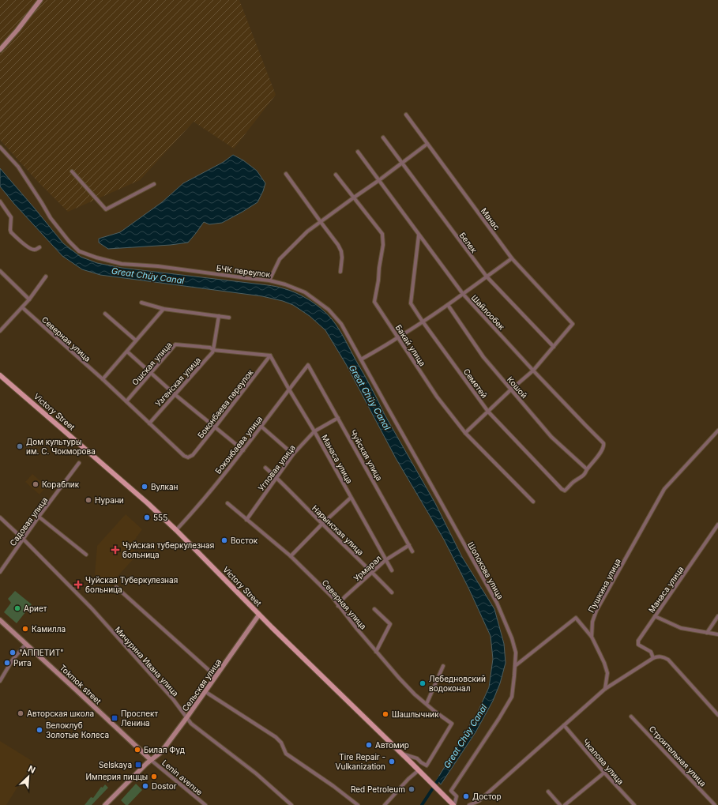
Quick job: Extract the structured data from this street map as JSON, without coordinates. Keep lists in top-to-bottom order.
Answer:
{
  "streets": {
    "main road": ["Victory Street", "Tokmok street", "Сельская улица"],
    "street": [
      "Манас",
      "Белек",
      "БЧК переулок",
      "Шайлообек",
      "Северная улица",
      "Бакай улица",
      "Ошская улица",
      "Узгенская улица",
      "Семетей",
      "Кошой",
      "Боконбаева переулок",
      "Боконбаева улица",
      "Чуйская улица",
      "Манаса улица",
      "Угловая улица",
      "Садовая улица",
      "Нарынская улица",
      "Урмарал",
      "Шопокова улица",
      "Пушкина улица",
      "Мичурина Ивана улица",
      "Строительная улица",
      "Чкалова улица",
      "Lenin avenue"
    ]
  },
  "crossings": [
    ["Манас", "Белек"],
    ["БЧК переулок", "Шопокова улица"],
    ["Шайлообек", "Семетей"],
    ["Шайлообек", "Кошой"],
    ["Северная улица", "Ошская улица"],
    ["Северная улица", "Узгенская улица"],
    ["Северная улица", "Боконбаева переулок"],
    ["Северная улица", "Victory Street"],
    ["Северная улица", "Угловая улица"],
    ["Северная улица", "Урмарал"],
    ["Ошская улица", "Узгенская улица"],
    ["Ошская улица", "Боконбаева переулок"],
    ["Ошская улица", "Манаса улица"],
    ["Семетей", "Кошой"],
    ["Боконбаева переулок", "Манаса улица"],
    ["Victory Street", "Боконбаева улица"],
    ["Victory Street", "Шопокова улица"],
    ["Victory Street", "Сельская улица"],
    ["Боконбаева улица", "Чуйская улица"],
    ["Боконбаева улица", "Манаса улица"],
    ["Чуйская улица", "Угловая улица"],
    ["Чуйская улица", "Урмарал"],
    ["Манаса улица", "Угловая улица"],
    ["Манаса улица", "Урмарал"],
    ["Угловая улица", "Нарынская улица"],
    ["Садовая улица", "Мичурина Ивана улица"],
    ["Нарынская улица", "Урмарал"],
    ["Мичурина Ивана улица", "Сельская улица"],
    ["Tokmok street", "Сельская улица"],
    ["Tokmok street", "Lenin avenue"],
    ["Сельская улица", "Lenin avenue"]
  ],
  "water": ["Great Chüy Canal"],
  "places": {
    "other": [
      "Дом культуры им. С. Чокморова",
      "Кораблик",
      "Вулкан",
      "Нурани",
      "555",
      "Восток",
      "Ариет",
      "Камилла",
      "\"АППЕТИТ\"",
      "Рита",
      "Лебедновский водоконал",
      "Авторская школа",
      "Шашлычник",
      "Велоклуб Золотые Колеса",
      "Автомир",
      "Билал Фуд",
      "Tire Repair - Vulkanization",
      "Империя пиццы",
      "Dostor",
      "Red Petroleum",
      "Достор"
    ],
    "health": ["Чуйская туберкулезная больница", "Чуйская Туберкулезная больница"],
    "transit": ["Проспект Ленина", "Selskaya"]
  },
  "north": "top right"
}
